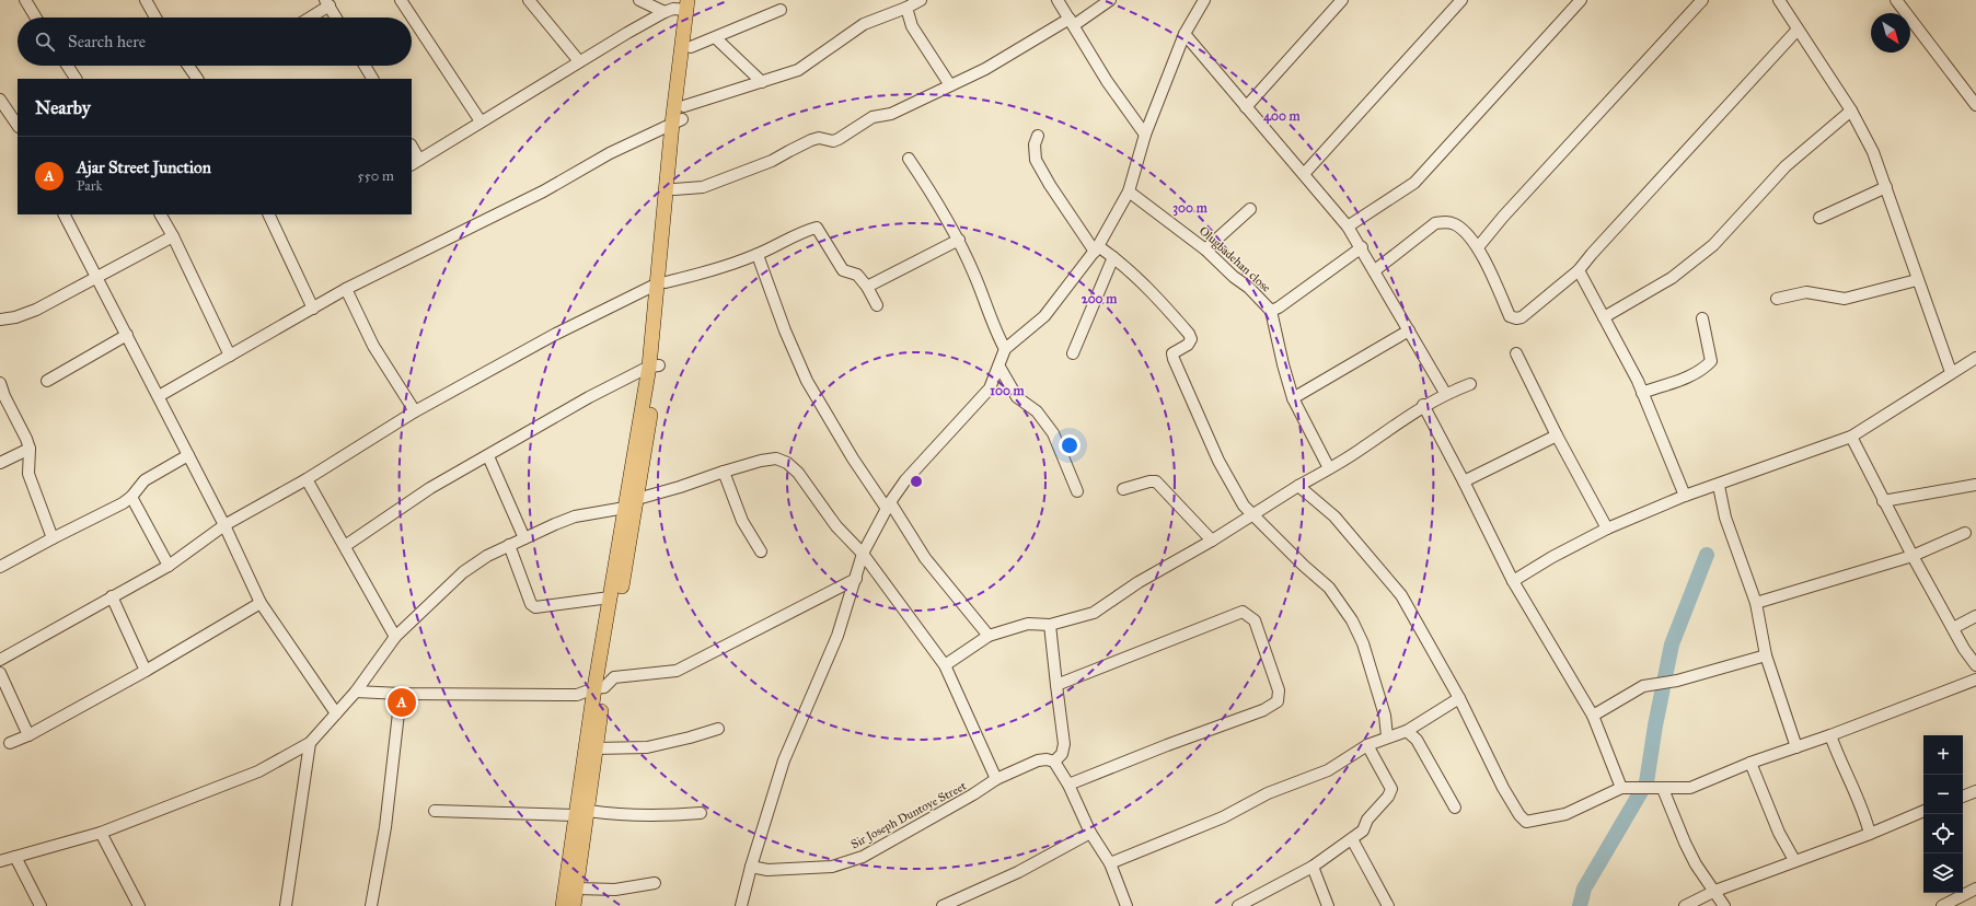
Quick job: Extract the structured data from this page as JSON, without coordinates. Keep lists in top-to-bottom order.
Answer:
{
  "streets": {
    "street": ["Olugbadehan close", "Sir Joseph Duntoye Street"]
  },
  "north": "bottom right",
  "page": {
    "search": "Search here",
    "heading": "Nearby",
    "list": [
      {
        "mark": "A",
        "name": "Ajar Street Junction",
        "note": "Park",
        "value": "550 m"
      }
    ],
    "pins": "A",
    "map_buttons": ["+", "−"]
  },
  "rings": [
    "400 m",
    "300 m",
    "200 m",
    "100 m"
  ]
}
